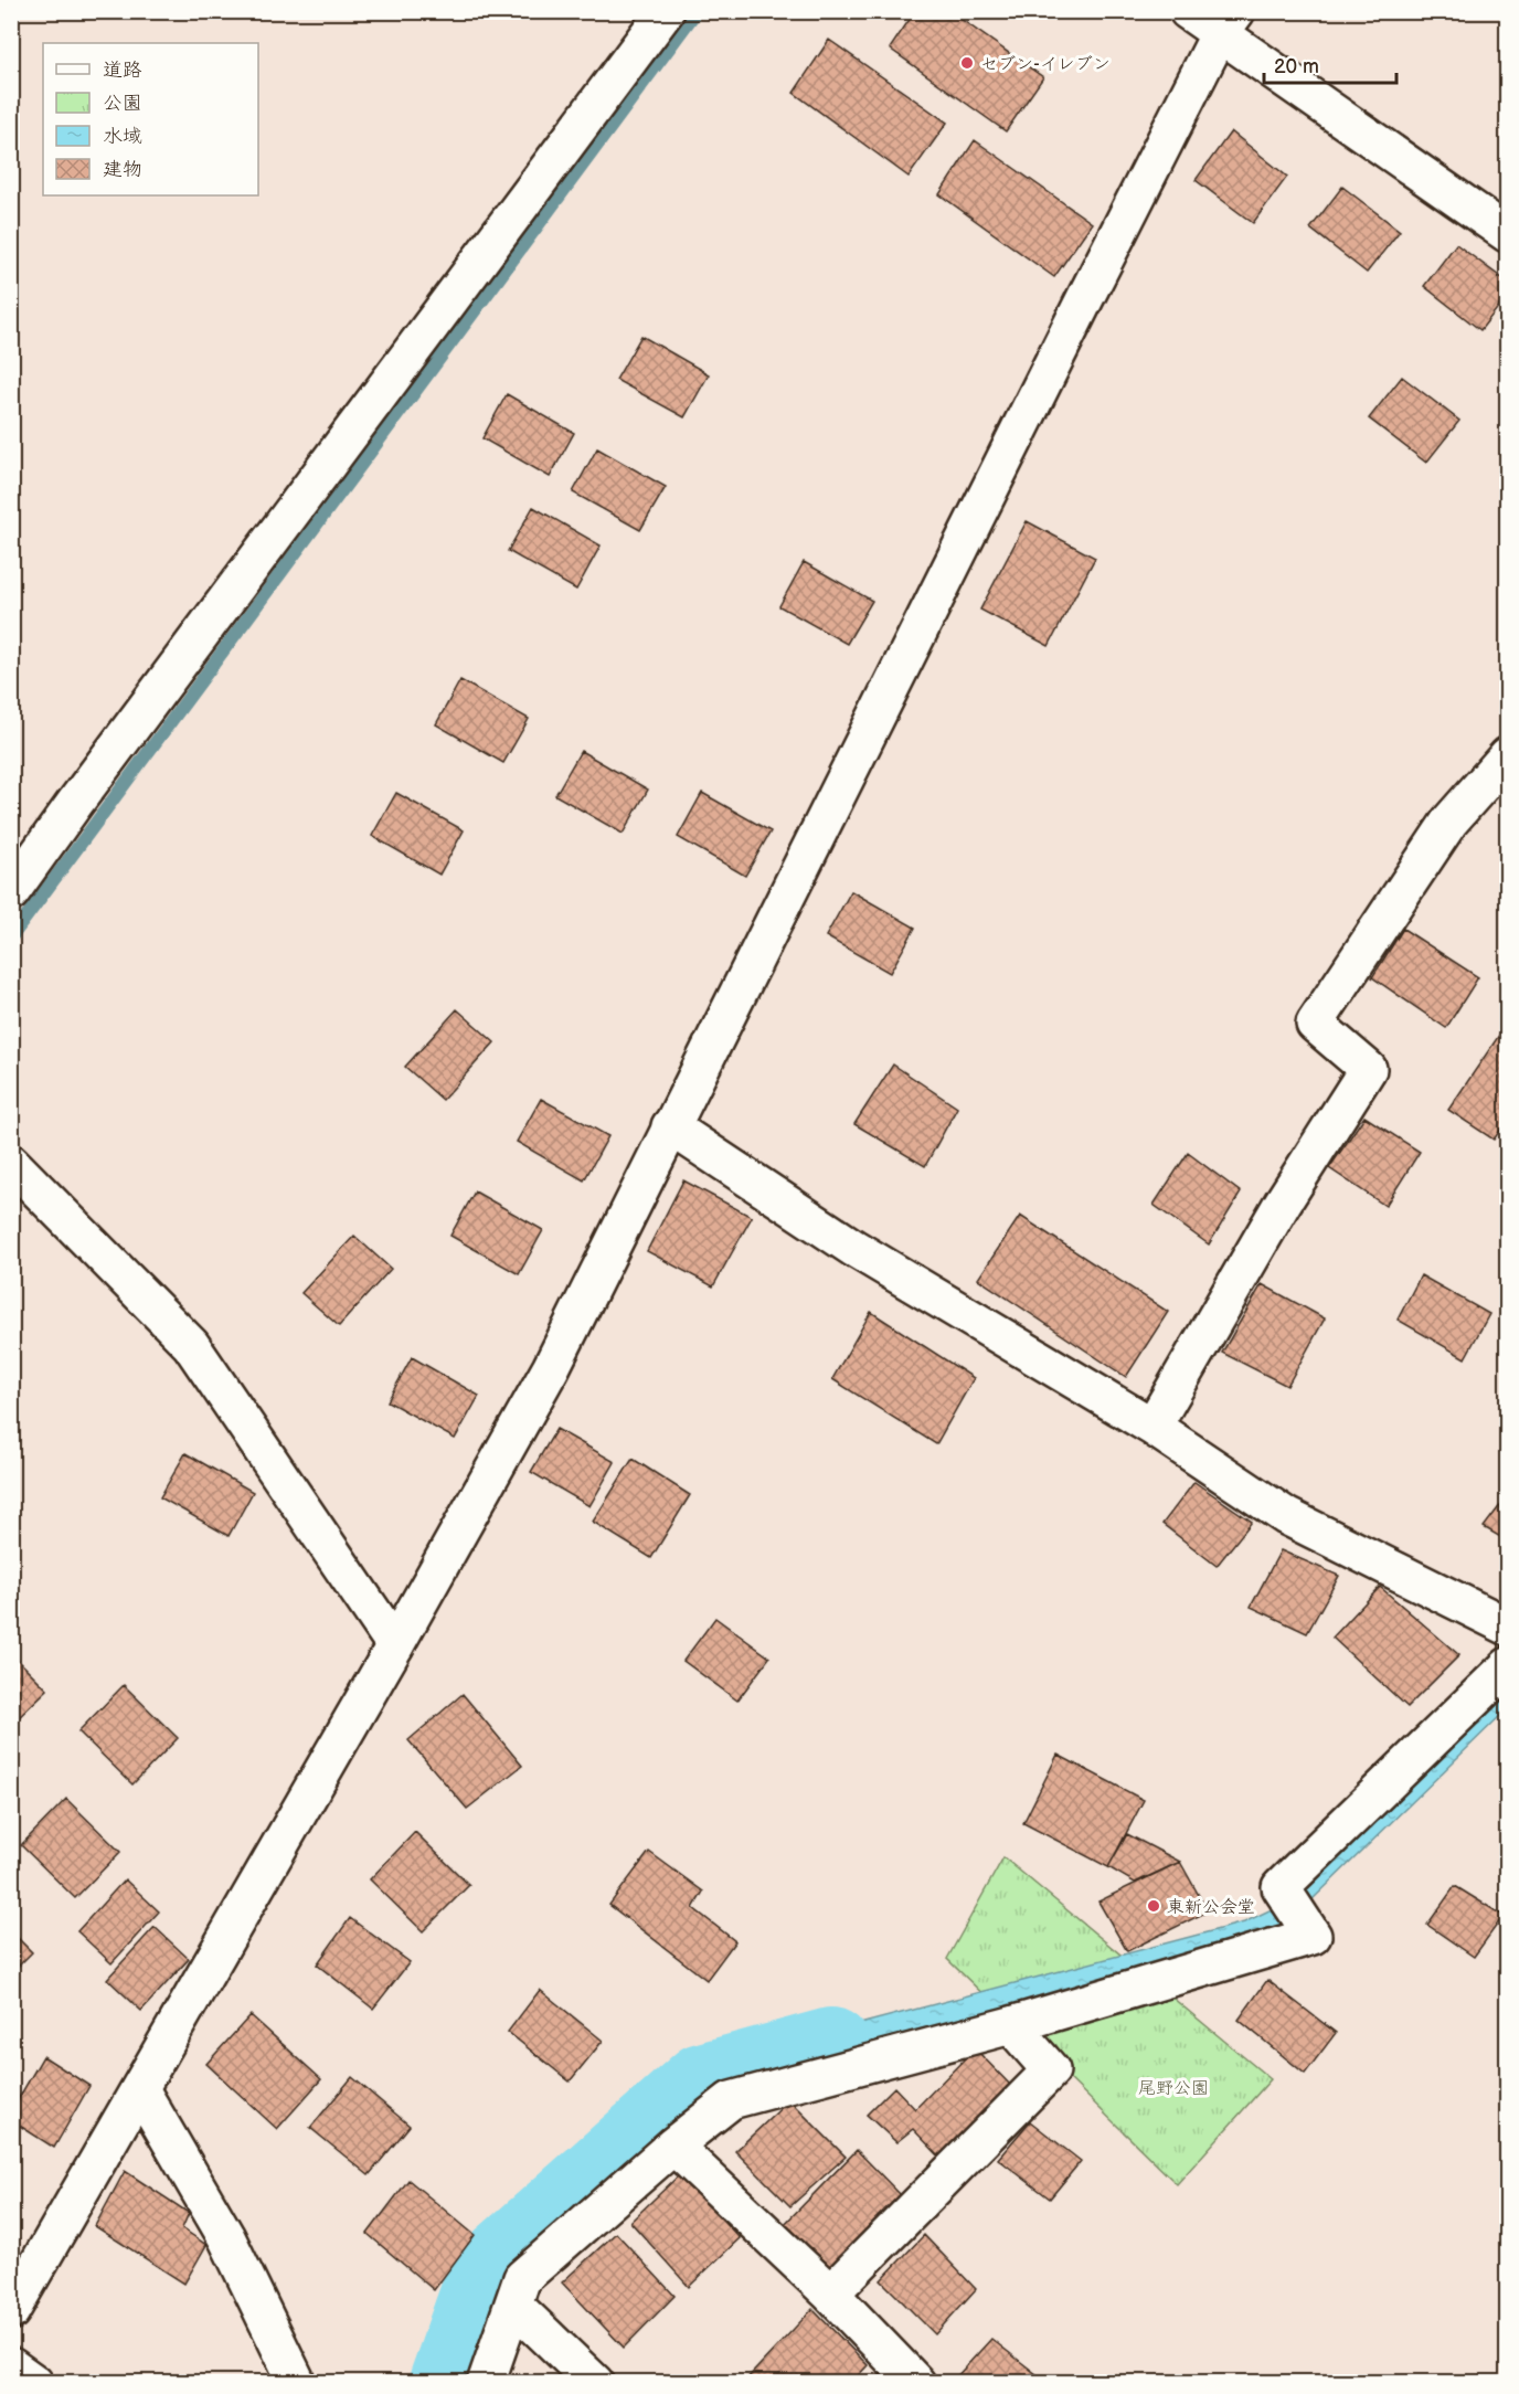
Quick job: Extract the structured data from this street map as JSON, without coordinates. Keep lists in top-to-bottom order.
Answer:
{
  "parks": ["尾野公園"],
  "places": ["セブン-イレブン", "東新公会堂"],
  "legend": [
    "道路",
    "公園",
    "水域",
    "建物"
  ],
  "scale_bar": "20 m"
}
